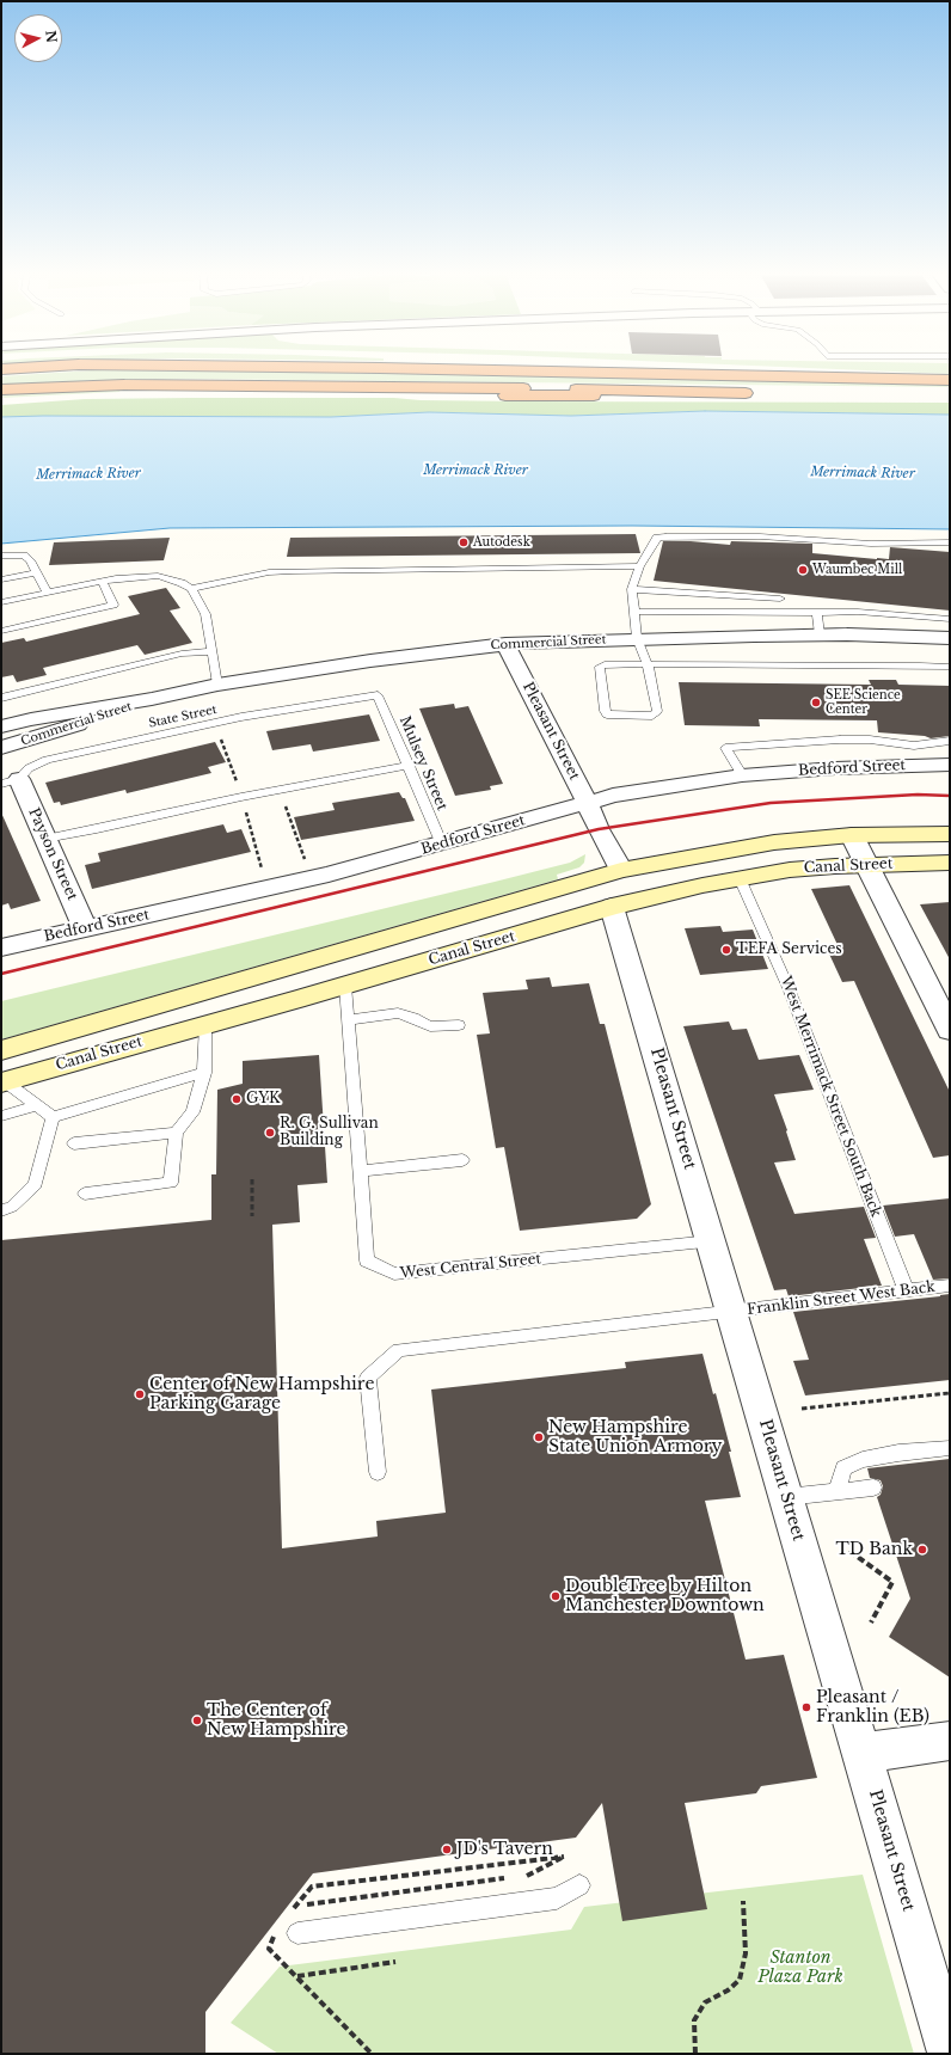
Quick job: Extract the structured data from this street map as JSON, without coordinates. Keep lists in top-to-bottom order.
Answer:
{
  "streets": {
    "street": [
      "Commercial Street",
      "Pleasant Street",
      "Bedford Street",
      "Payson Street",
      "Canal Street"
    ],
    "lane": [
      "State Street",
      "Mulsey Street",
      "West Merrimack Street South Back",
      "West Central Street",
      "Franklin Street West Back"
    ]
  },
  "crossings": [
    ["Commercial Street", "Pleasant Street"],
    ["State Street", "Mulsey Street"],
    ["State Street", "Payson Street"],
    ["Pleasant Street", "Bedford Street"],
    ["Pleasant Street", "Canal Street"],
    ["Pleasant Street", "West Central Street"],
    ["Pleasant Street", "Franklin Street West Back"],
    ["Mulsey Street", "Bedford Street"],
    ["Bedford Street", "Payson Street"],
    ["Canal Street", "West Merrimack Street South Back"],
    ["Canal Street", "West Central Street"],
    ["West Merrimack Street South Back", "Franklin Street West Back"]
  ],
  "water": ["Merrimack River"],
  "parks": ["Stanton Plaza Park"],
  "places": [
    "Autodesk",
    "Waumbec Mill",
    "SEE Science Center",
    "TEFA Services",
    "GYK",
    "R. G. Sullivan Building",
    "Center of New Hampshire Parking Garage",
    "New Hampshire State Union Armory",
    "TD Bank",
    "DoubleTree by Hilton Manchester Downtown",
    "Pleasant / Franklin (EB)",
    "The Center of New Hampshire",
    "JD's Tavern"
  ],
  "north": "right"
}
